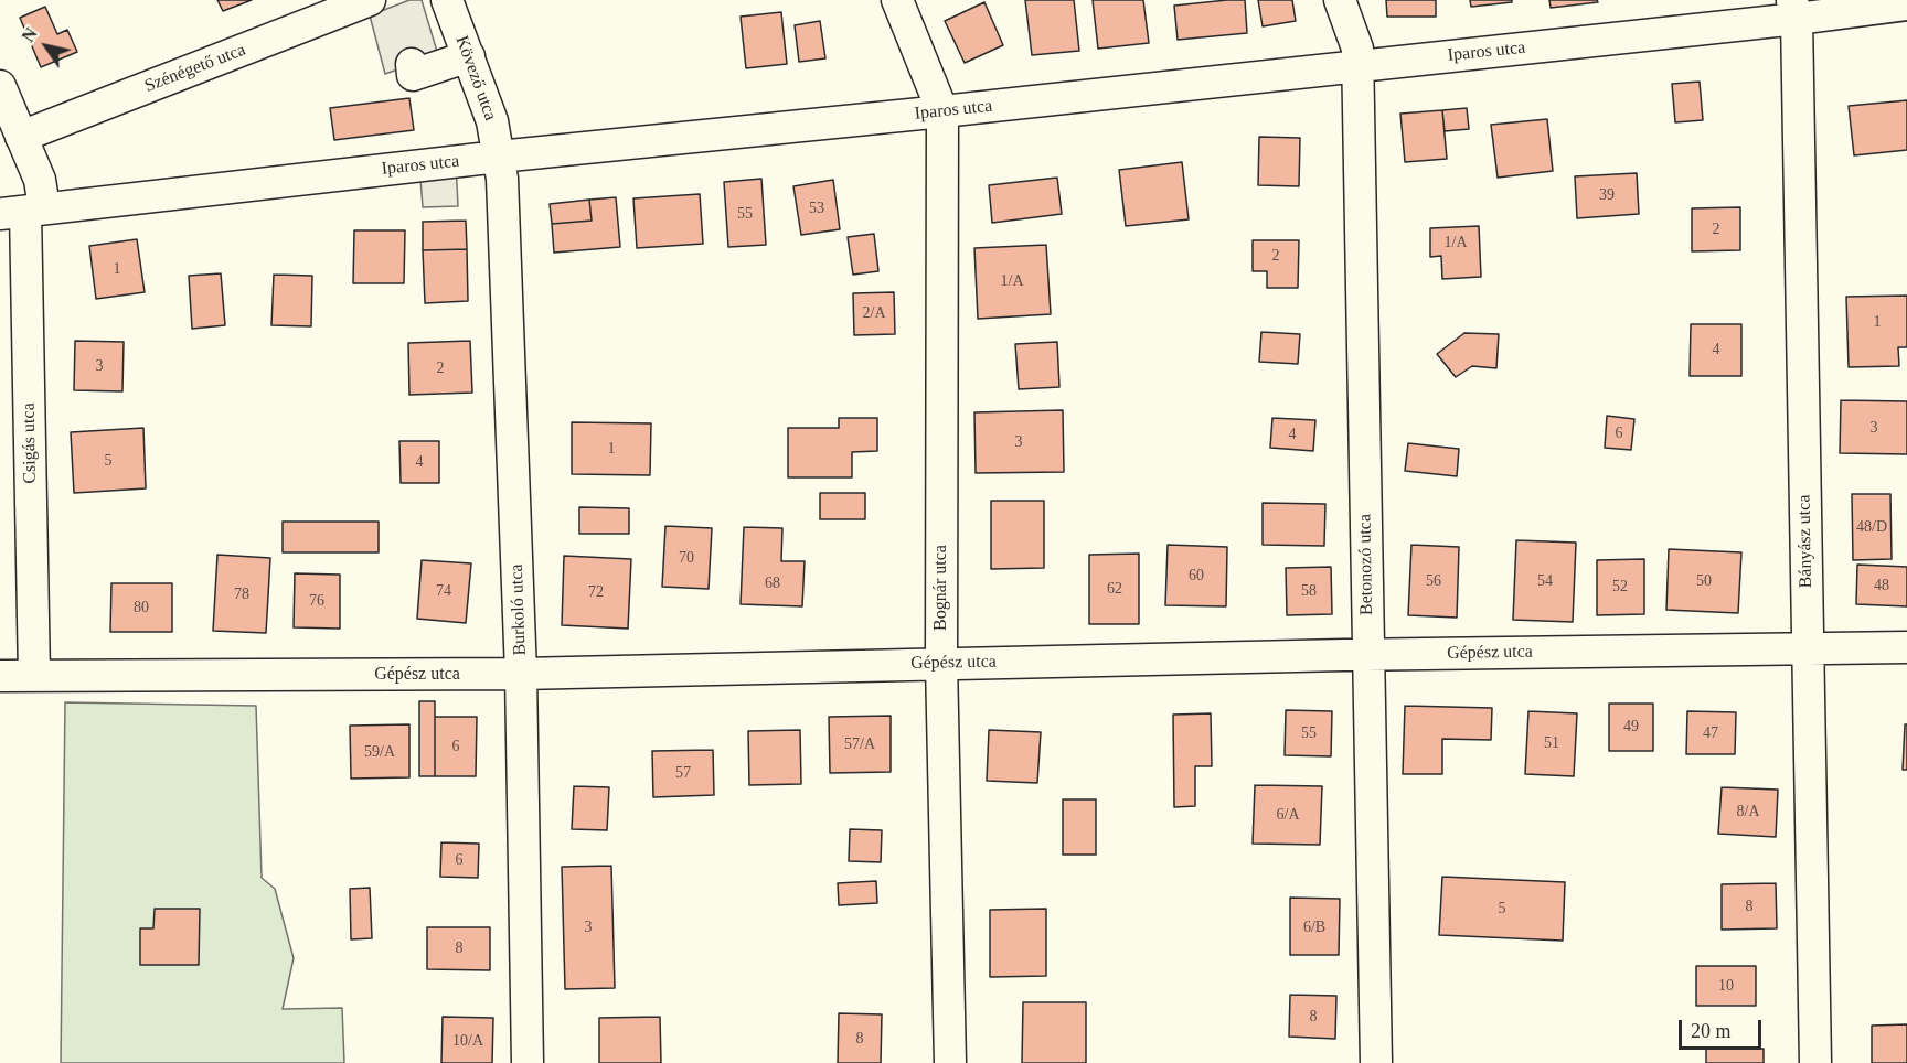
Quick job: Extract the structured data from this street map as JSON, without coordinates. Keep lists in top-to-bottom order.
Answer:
{
  "streets": {
    "street": [
      "Iparos utca",
      "Szénégető utca",
      "Kövező utca",
      "Csigás utca",
      "Bányász utca",
      "Betonozó utca",
      "Bognár utca",
      "Burkoló utca",
      "Gépész utca"
    ]
  },
  "crossings": [
    ["Iparos utca", "Kövező utca"],
    ["Iparos utca", "Csigás utca"],
    ["Iparos utca", "Bányász utca"],
    ["Iparos utca", "Betonozó utca"],
    ["Iparos utca", "Bognár utca"],
    ["Iparos utca", "Burkoló utca"],
    ["Szénégető utca", "Csigás utca"],
    ["Kövező utca", "Burkoló utca"],
    ["Csigás utca", "Gépész utca"],
    ["Bányász utca", "Gépész utca"],
    ["Betonozó utca", "Gépész utca"],
    ["Bognár utca", "Gépész utca"],
    ["Burkoló utca", "Gépész utca"]
  ],
  "house_numbers": [
    "39",
    "53",
    "55",
    "2",
    "1/A",
    "2",
    "1",
    "1/A",
    "2/A",
    "1",
    "4",
    "3",
    "2",
    "3",
    "6",
    "4",
    "3",
    "1",
    "5",
    "4",
    "48/D",
    "70",
    "60",
    "56",
    "54",
    "50",
    "68",
    "48",
    "52",
    "62",
    "74",
    "58",
    "72",
    "78",
    "76",
    "80",
    "49",
    "55",
    "47",
    "51",
    "57/A",
    "6",
    "59/A",
    "57",
    "8/A",
    "6/A",
    "6",
    "8",
    "5",
    "3",
    "6/B",
    "8",
    "10",
    "8",
    "8",
    "10/A"
  ],
  "scale_bar": "20 m",
  "north": "top left"
}
